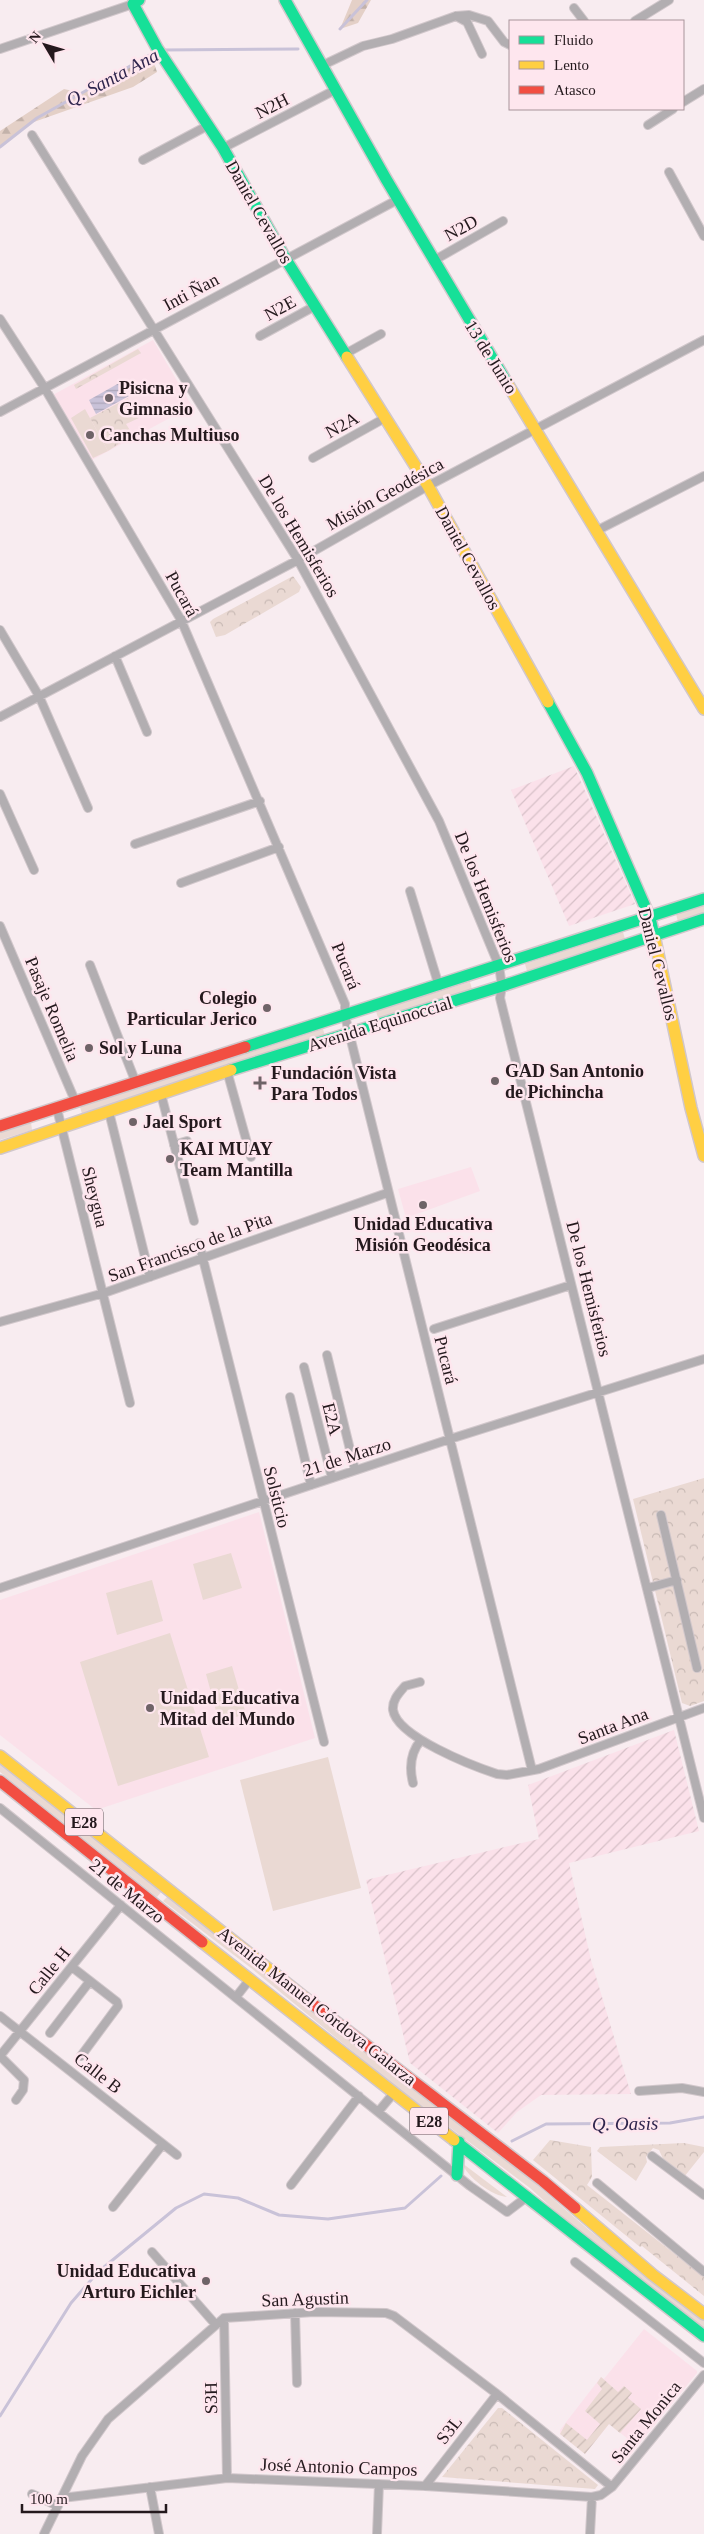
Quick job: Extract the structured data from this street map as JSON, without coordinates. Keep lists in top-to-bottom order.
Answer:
{
  "streets": {
    "main road": [
      "Daniel Cevallos",
      "13 de Junio",
      "Avenida Equinoccial",
      "E28",
      "Avenida Manuel Córdova Galarza"
    ],
    "street": [
      "N2H",
      "N2D",
      "Inti Ñan",
      "N2E",
      "N2A",
      "Misión Geodésica",
      "De los Hemisferios",
      "Pucará",
      "Pasaje Romelia",
      "Sheygua",
      "San Francisco de la Pita",
      "E2A",
      "21 de Marzo",
      "Solsticio",
      "Santa Ana",
      "Calle H",
      "Calle B",
      "San Agustin",
      "S3H",
      "Santa Monica",
      "S3L",
      "José Antonio Campos"
    ]
  },
  "crossings": [
    ["N2H", "Daniel Cevallos"],
    ["N2H", "13 de Junio"],
    ["Daniel Cevallos", "Inti Ñan"],
    ["Daniel Cevallos", "N2E"],
    ["Daniel Cevallos", "N2A"],
    ["Daniel Cevallos", "Misión Geodésica"],
    ["Daniel Cevallos", "Avenida Equinoccial"],
    ["N2D", "13 de Junio"],
    ["Inti Ñan", "13 de Junio"],
    ["Inti Ñan", "De los Hemisferios"],
    ["Inti Ñan", "Pucará"],
    ["13 de Junio", "Misión Geodésica"],
    ["Misión Geodésica", "De los Hemisferios"],
    ["Misión Geodésica", "Pucará"],
    ["De los Hemisferios", "Avenida Equinoccial"],
    ["De los Hemisferios", "21 de Marzo"],
    ["De los Hemisferios", "Santa Ana"],
    ["Pucará", "Avenida Equinoccial"],
    ["Pucará", "San Francisco de la Pita"],
    ["Pucará", "21 de Marzo"],
    ["Pucará", "Santa Ana"],
    ["Pasaje Romelia", "Avenida Equinoccial"],
    ["Avenida Equinoccial", "Sheygua"],
    ["Sheygua", "San Francisco de la Pita"],
    ["San Francisco de la Pita", "Solsticio"],
    ["E2A", "21 de Marzo"],
    ["21 de Marzo", "Solsticio"],
    ["21 de Marzo", "Calle H"],
    ["21 de Marzo", "Avenida Manuel Córdova Galarza"],
    ["Calle H", "Calle B"],
    ["San Agustin", "S3H"],
    ["San Agustin", "Santa Monica"],
    ["San Agustin", "S3L"],
    ["San Agustin", "José Antonio Campos"],
    ["S3H", "José Antonio Campos"],
    ["Santa Monica", "José Antonio Campos"],
    ["S3L", "José Antonio Campos"]
  ],
  "water": ["Q. Santa Ana", "Q. Oasis"],
  "places": {
    "other": [
      "Pisicna y Gimnasio",
      "Canchas Multiuso",
      "Colegio Particular Jerico",
      "Sol y Luna",
      "GAD San Antonio de Pichincha",
      "Jael Sport",
      "KAI MUAY Team Mantilla",
      "Unidad Educativa Misión Geodésica",
      "Unidad Educativa Mitad del Mundo",
      "Unidad Educativa Arturo Eichler"
    ],
    "health": ["Fundación Vista Para Todos"]
  },
  "legend": ["Fluido", "Lento", "Atasco"],
  "scale_bar": "100 m",
  "north": "top left"
}
